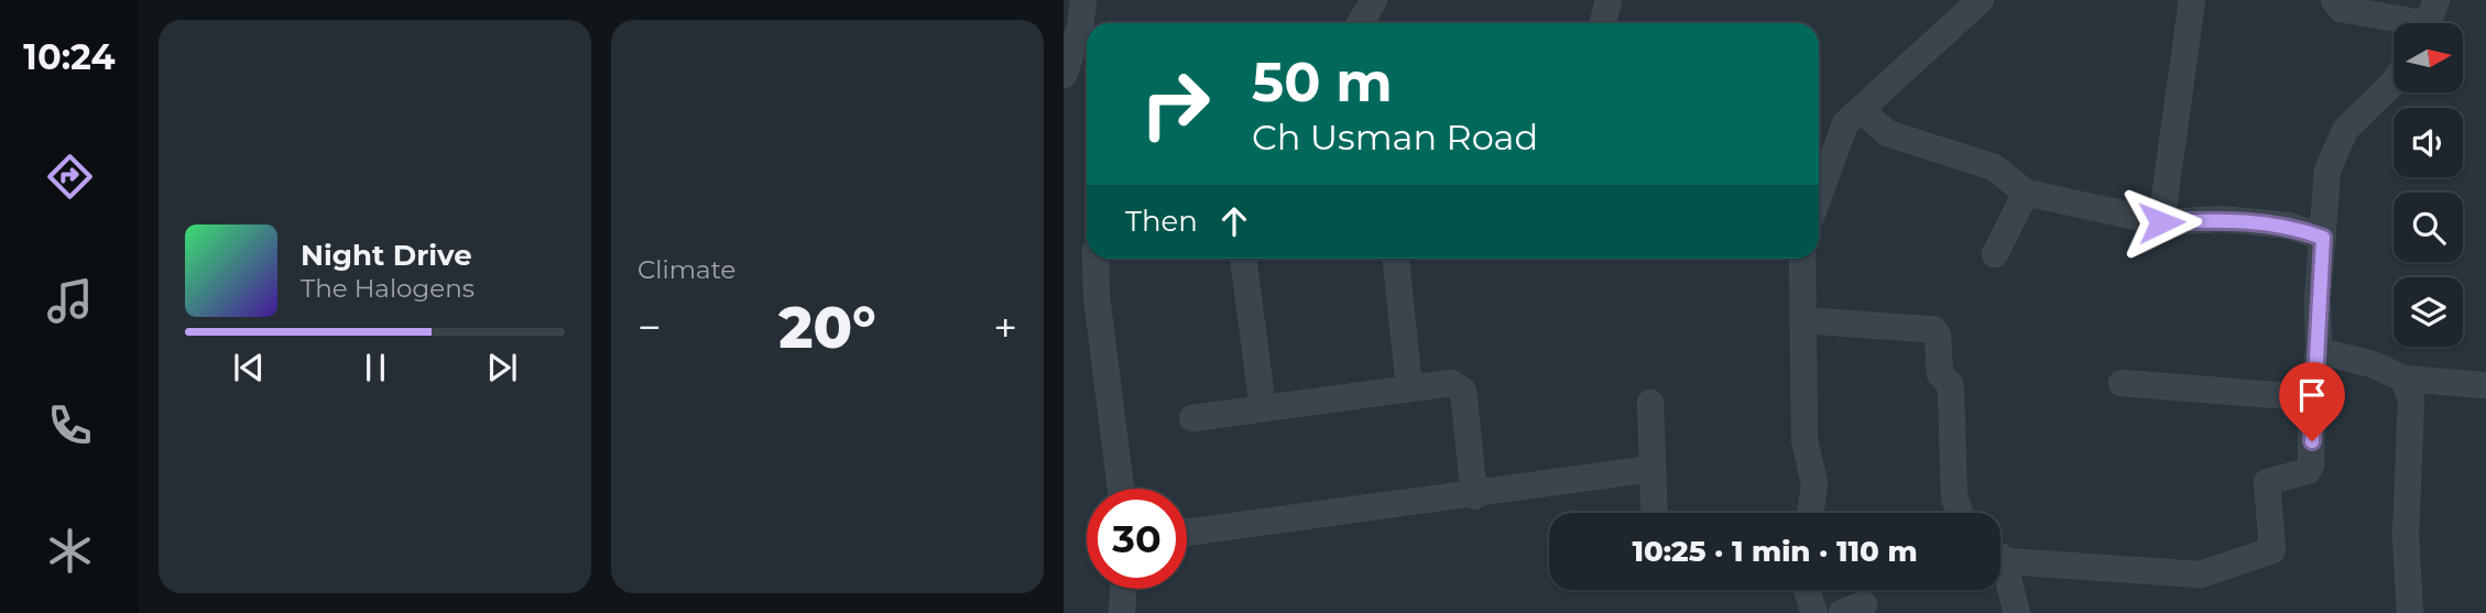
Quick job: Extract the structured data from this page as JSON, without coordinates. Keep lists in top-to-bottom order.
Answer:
{
  "north": "right",
  "page": {
    "tabs": "10:24",
    "tile": "Climate",
    "turn": ["50 m", "Ch Usman Road"],
    "then": "Then",
    "song": ["Night Drive", "The Halogens"],
    "heat": ["−", "20°", "+"],
    "limit": "30",
    "trip": "10:25 · 1 min · 110 m"
  }
}
